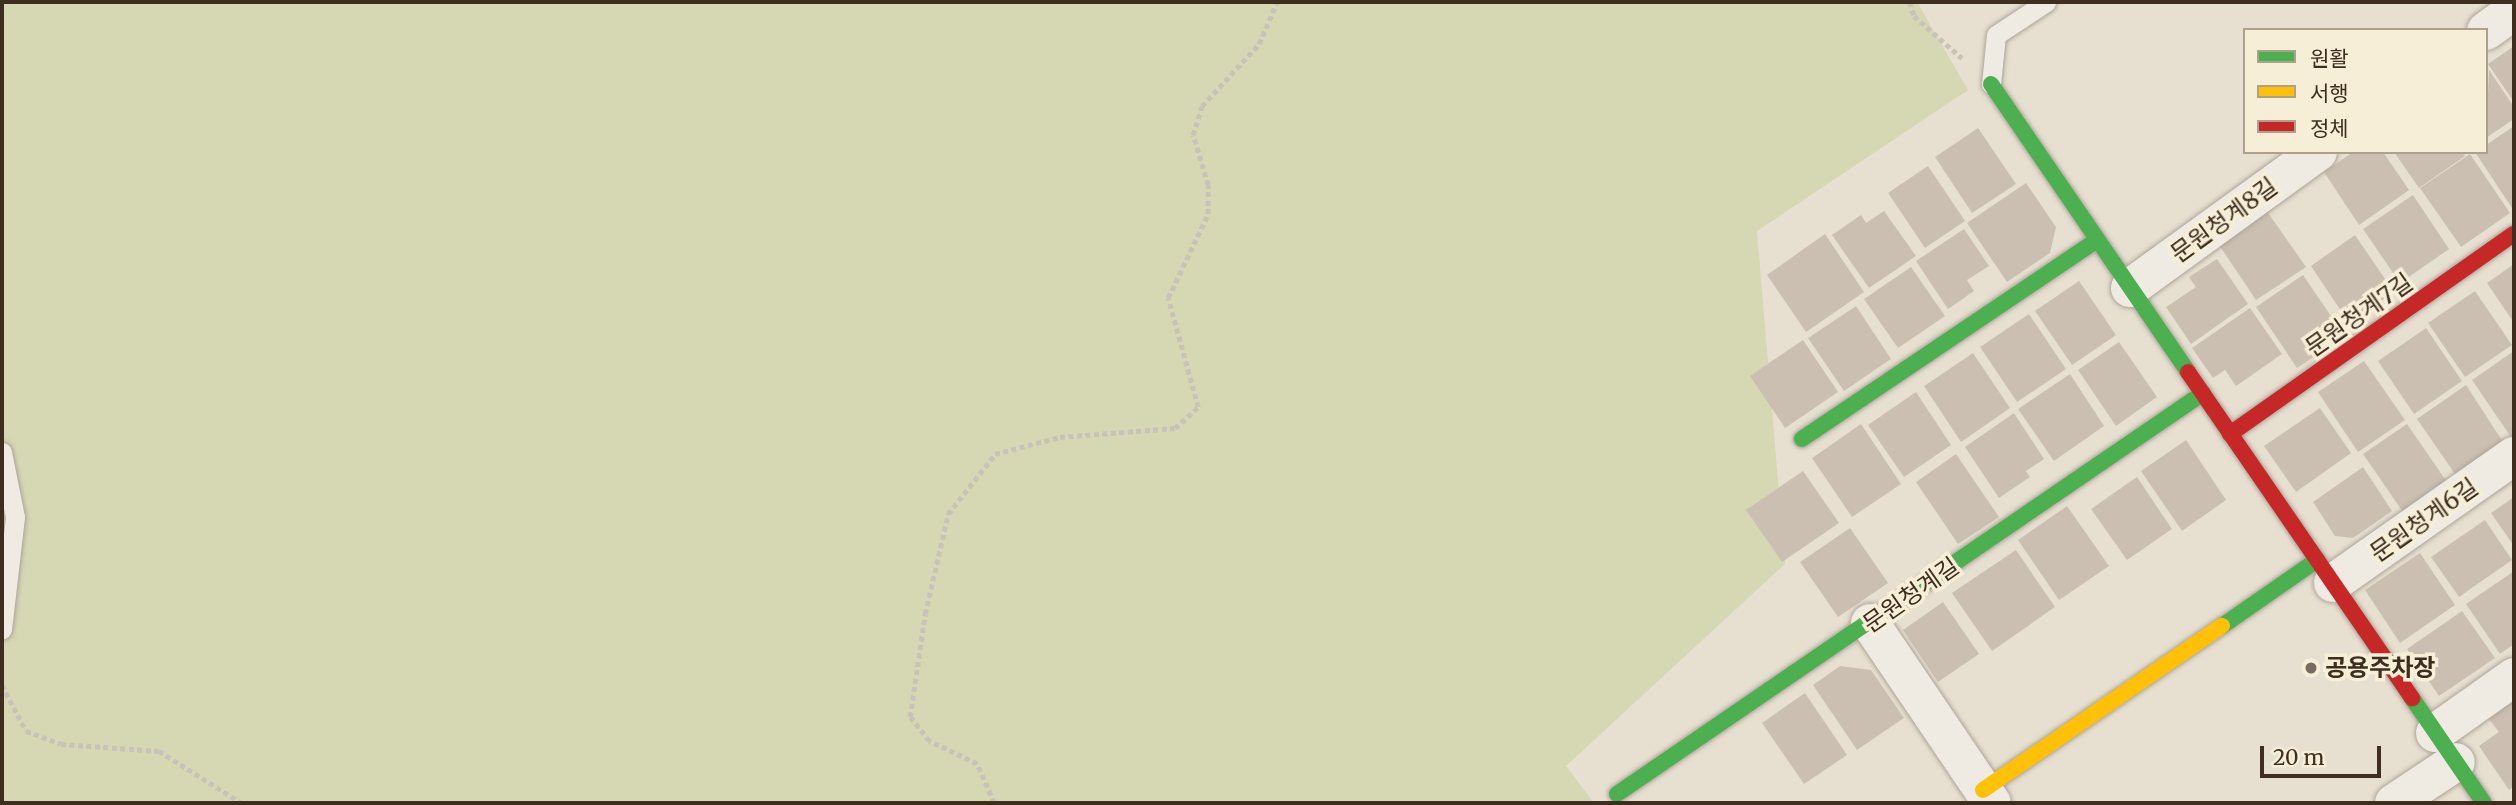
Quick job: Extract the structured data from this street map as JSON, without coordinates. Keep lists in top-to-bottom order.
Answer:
{
  "streets": {
    "street": [
      "문원청계8길",
      "문원청계7길",
      "문원청계6길",
      "문원청계길"
    ]
  },
  "places": ["공용주차장"],
  "legend": ["원활", "서행", "정체"],
  "scale_bar": "20 m"
}
